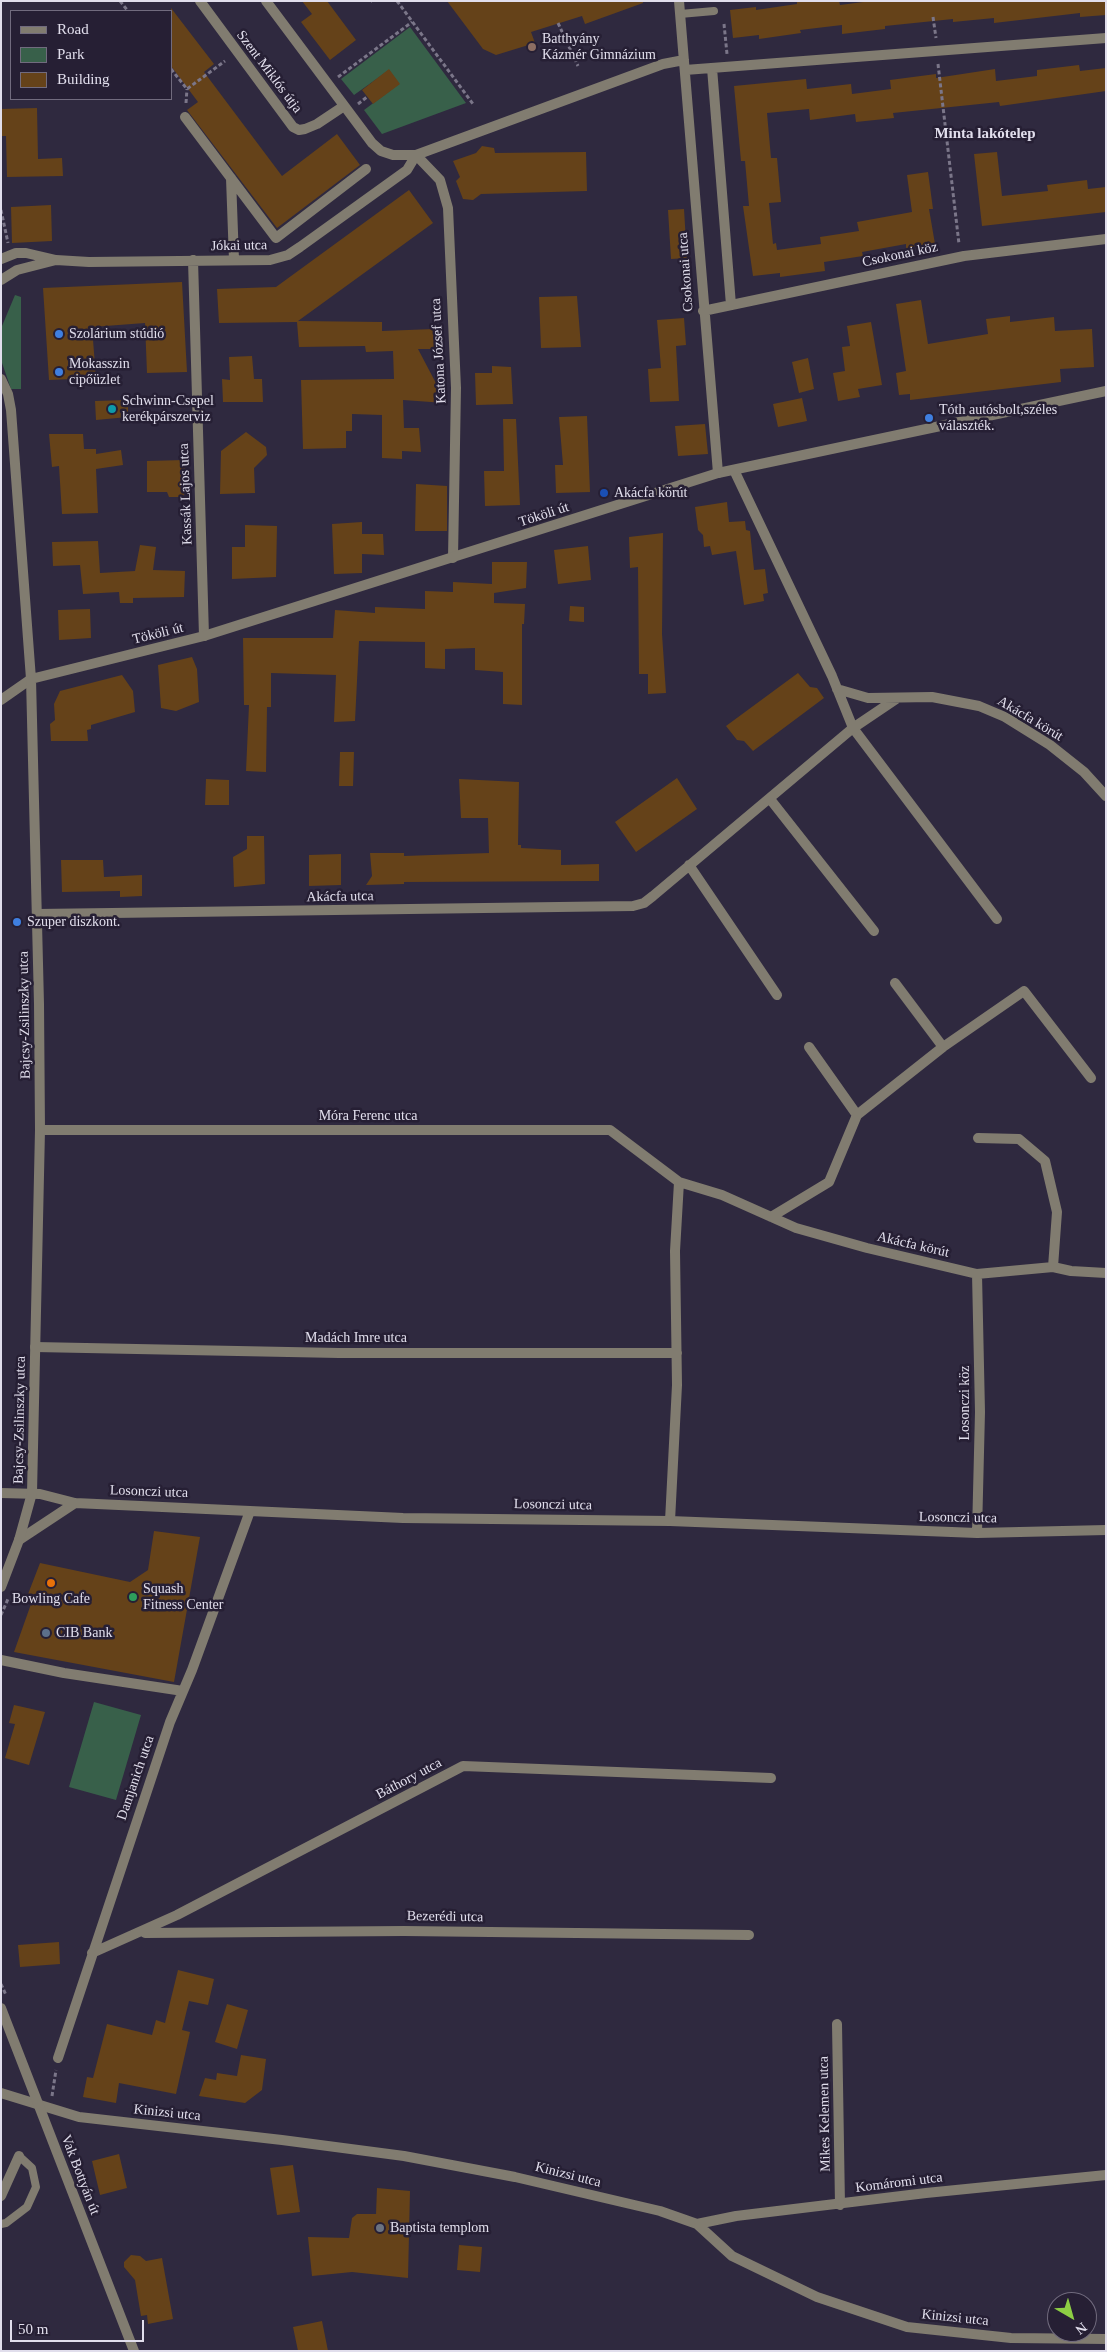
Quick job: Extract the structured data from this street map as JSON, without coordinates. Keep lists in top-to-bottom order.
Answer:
{
  "streets": {
    "street": [
      "Szent Miklós útja",
      "Jókai utca",
      "Csokonai köz",
      "Csokonai utca",
      "Katona József utca",
      "Kassák Lajos utca",
      "Tököli út",
      "Akácfa körút",
      "Akácfa utca",
      "Bajcsy-Zsilinszky utca",
      "Móra Ferenc utca",
      "Madách Imre utca",
      "Losonczi köz",
      "Losonczi utca",
      "Damjanich utca",
      "Báthory utca",
      "Bezerédi utca",
      "Kinizsi utca",
      "Mikes Kelemen utca",
      "Vak Bottyán út",
      "Komáromi utca"
    ]
  },
  "crossings": [
    ["Jókai utca", "Katona József utca"],
    ["Jókai utca", "Kassák Lajos utca"],
    ["Csokonai köz", "Csokonai utca"],
    ["Csokonai utca", "Tököli út"],
    ["Katona József utca", "Tököli út"],
    ["Kassák Lajos utca", "Tököli út"],
    ["Tököli út", "Bajcsy-Zsilinszky utca"],
    ["Akácfa körút", "Akácfa utca"],
    ["Akácfa körút", "Móra Ferenc utca"],
    ["Akácfa körút", "Losonczi köz"],
    ["Akácfa utca", "Bajcsy-Zsilinszky utca"],
    ["Bajcsy-Zsilinszky utca", "Móra Ferenc utca"],
    ["Bajcsy-Zsilinszky utca", "Madách Imre utca"],
    ["Bajcsy-Zsilinszky utca", "Losonczi utca"],
    ["Losonczi köz", "Losonczi utca"],
    ["Losonczi utca", "Damjanich utca"],
    ["Damjanich utca", "Báthory utca"],
    ["Báthory utca", "Bezerédi utca"],
    ["Kinizsi utca", "Vak Bottyán út"],
    ["Kinizsi utca", "Komáromi utca"],
    ["Mikes Kelemen utca", "Komáromi utca"]
  ],
  "districts": ["Minta lakótelep"],
  "places": [
    "Batthyány Kázmér Gimnázium",
    "Szolárium stúdió",
    "Mokasszin cipőüzlet",
    "Schwinn-Csepel kerékpárszerviz",
    "Tóth autósbolt,széles választék.",
    "Akácfa körút",
    "Szuper diszkont.",
    "Bowling Cafe",
    "Squash Fitness Center",
    "CIB Bank",
    "Baptista templom"
  ],
  "legend": ["Road", "Park", "Building"],
  "scale_bar": "50 m",
  "north": "bottom right"
}
